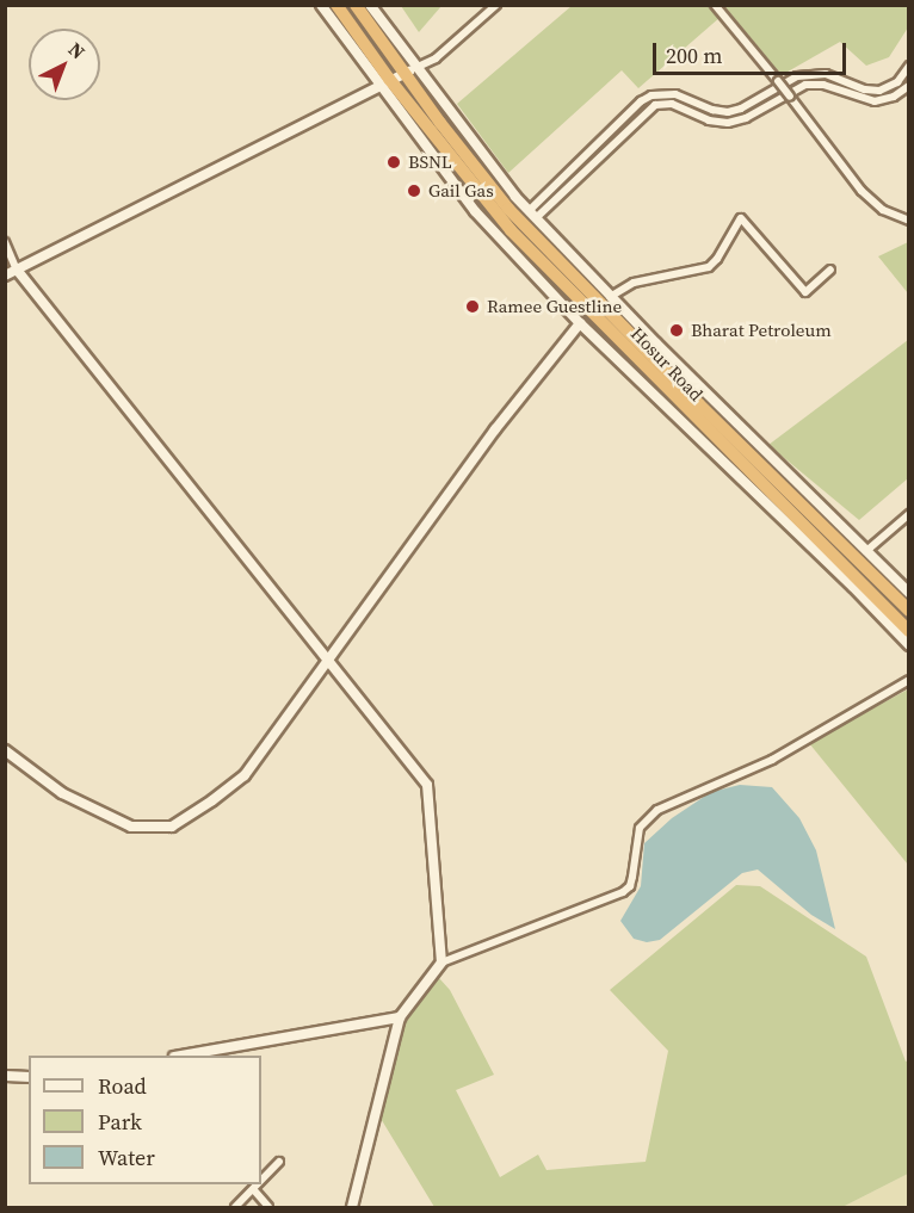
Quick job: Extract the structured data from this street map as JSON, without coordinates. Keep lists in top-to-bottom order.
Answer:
{
  "streets": {
    "highway": ["Hosur Road"]
  },
  "places": [
    "BSNL",
    "Gail Gas",
    "Ramee Guestline",
    "Bharat Petroleum"
  ],
  "legend": ["Road", "Park", "Water"],
  "scale_bar": "200 m",
  "north": "top right"
}
